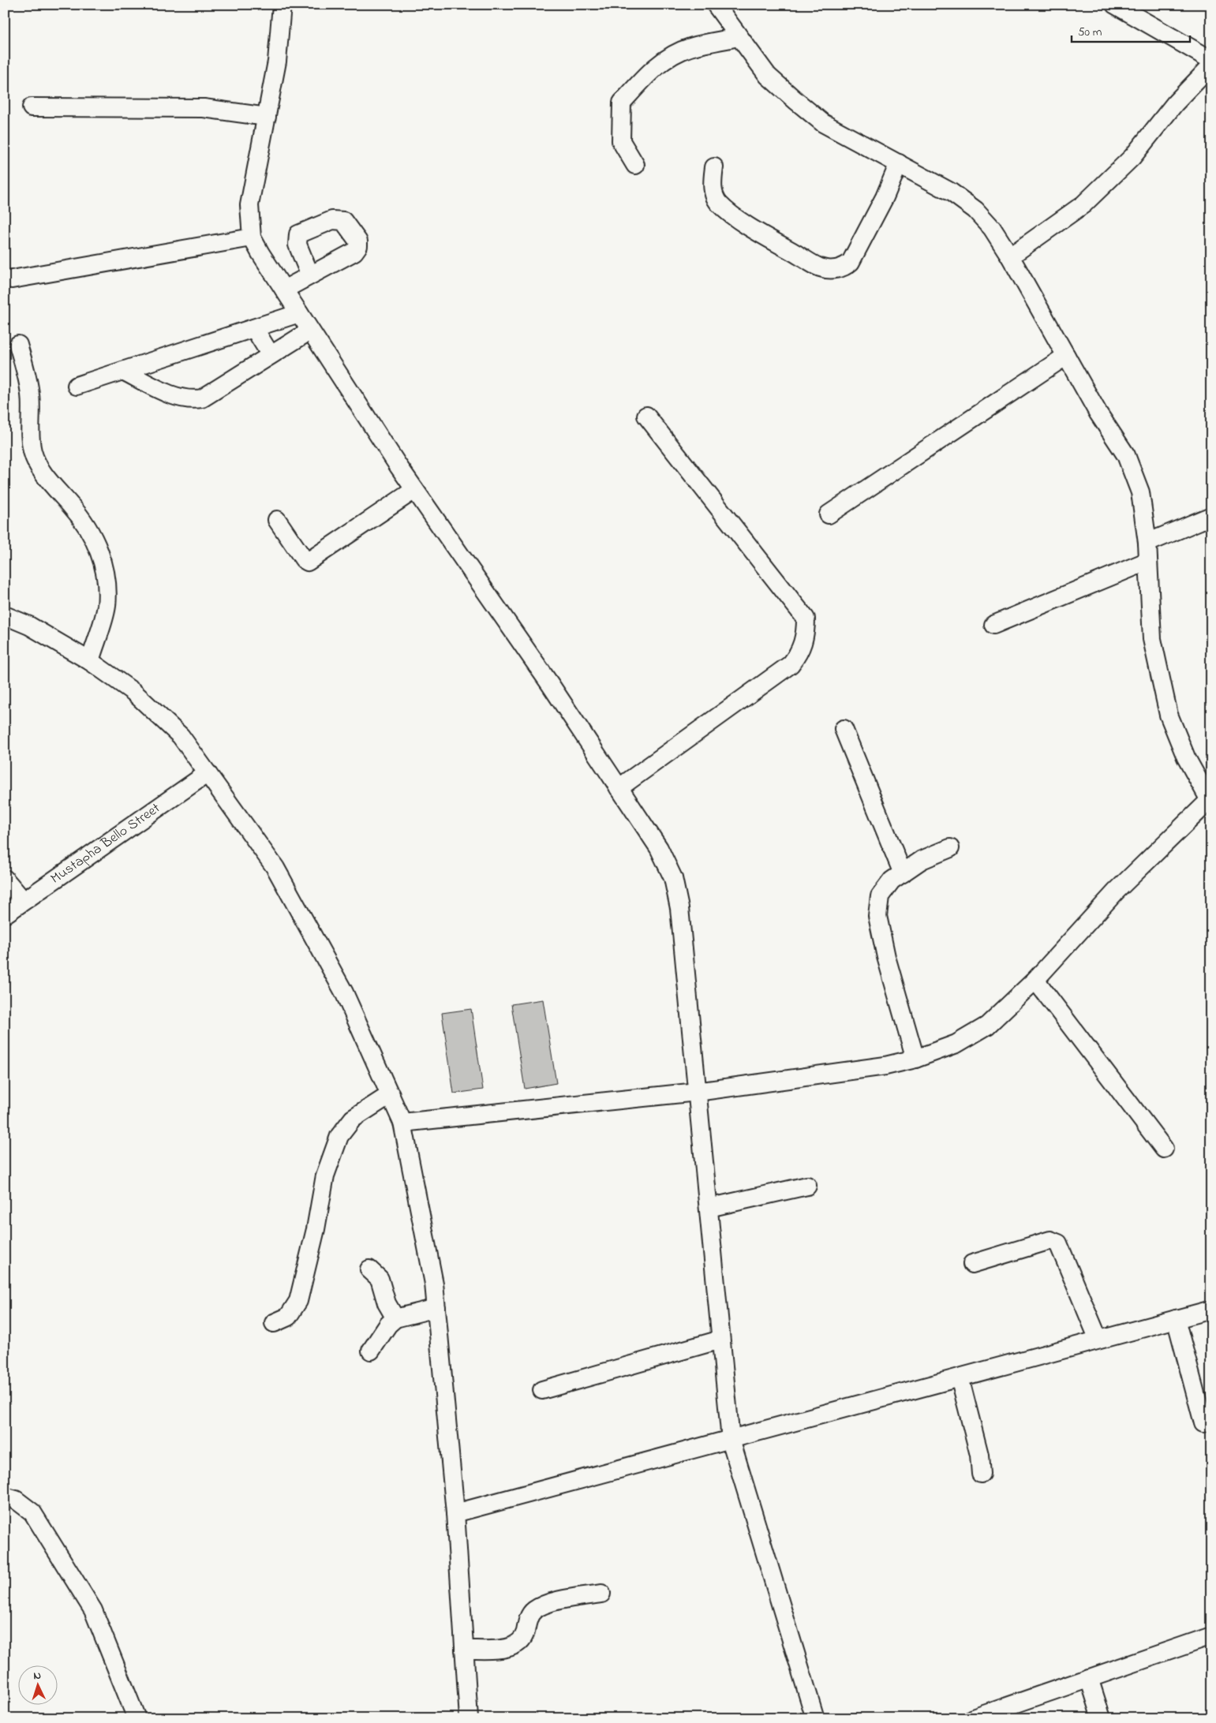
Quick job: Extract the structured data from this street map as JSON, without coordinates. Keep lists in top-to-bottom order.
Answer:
{
  "streets": {
    "street": ["Mustapha Bello Street"]
  },
  "scale_bar": "50 m",
  "north": "top"
}
